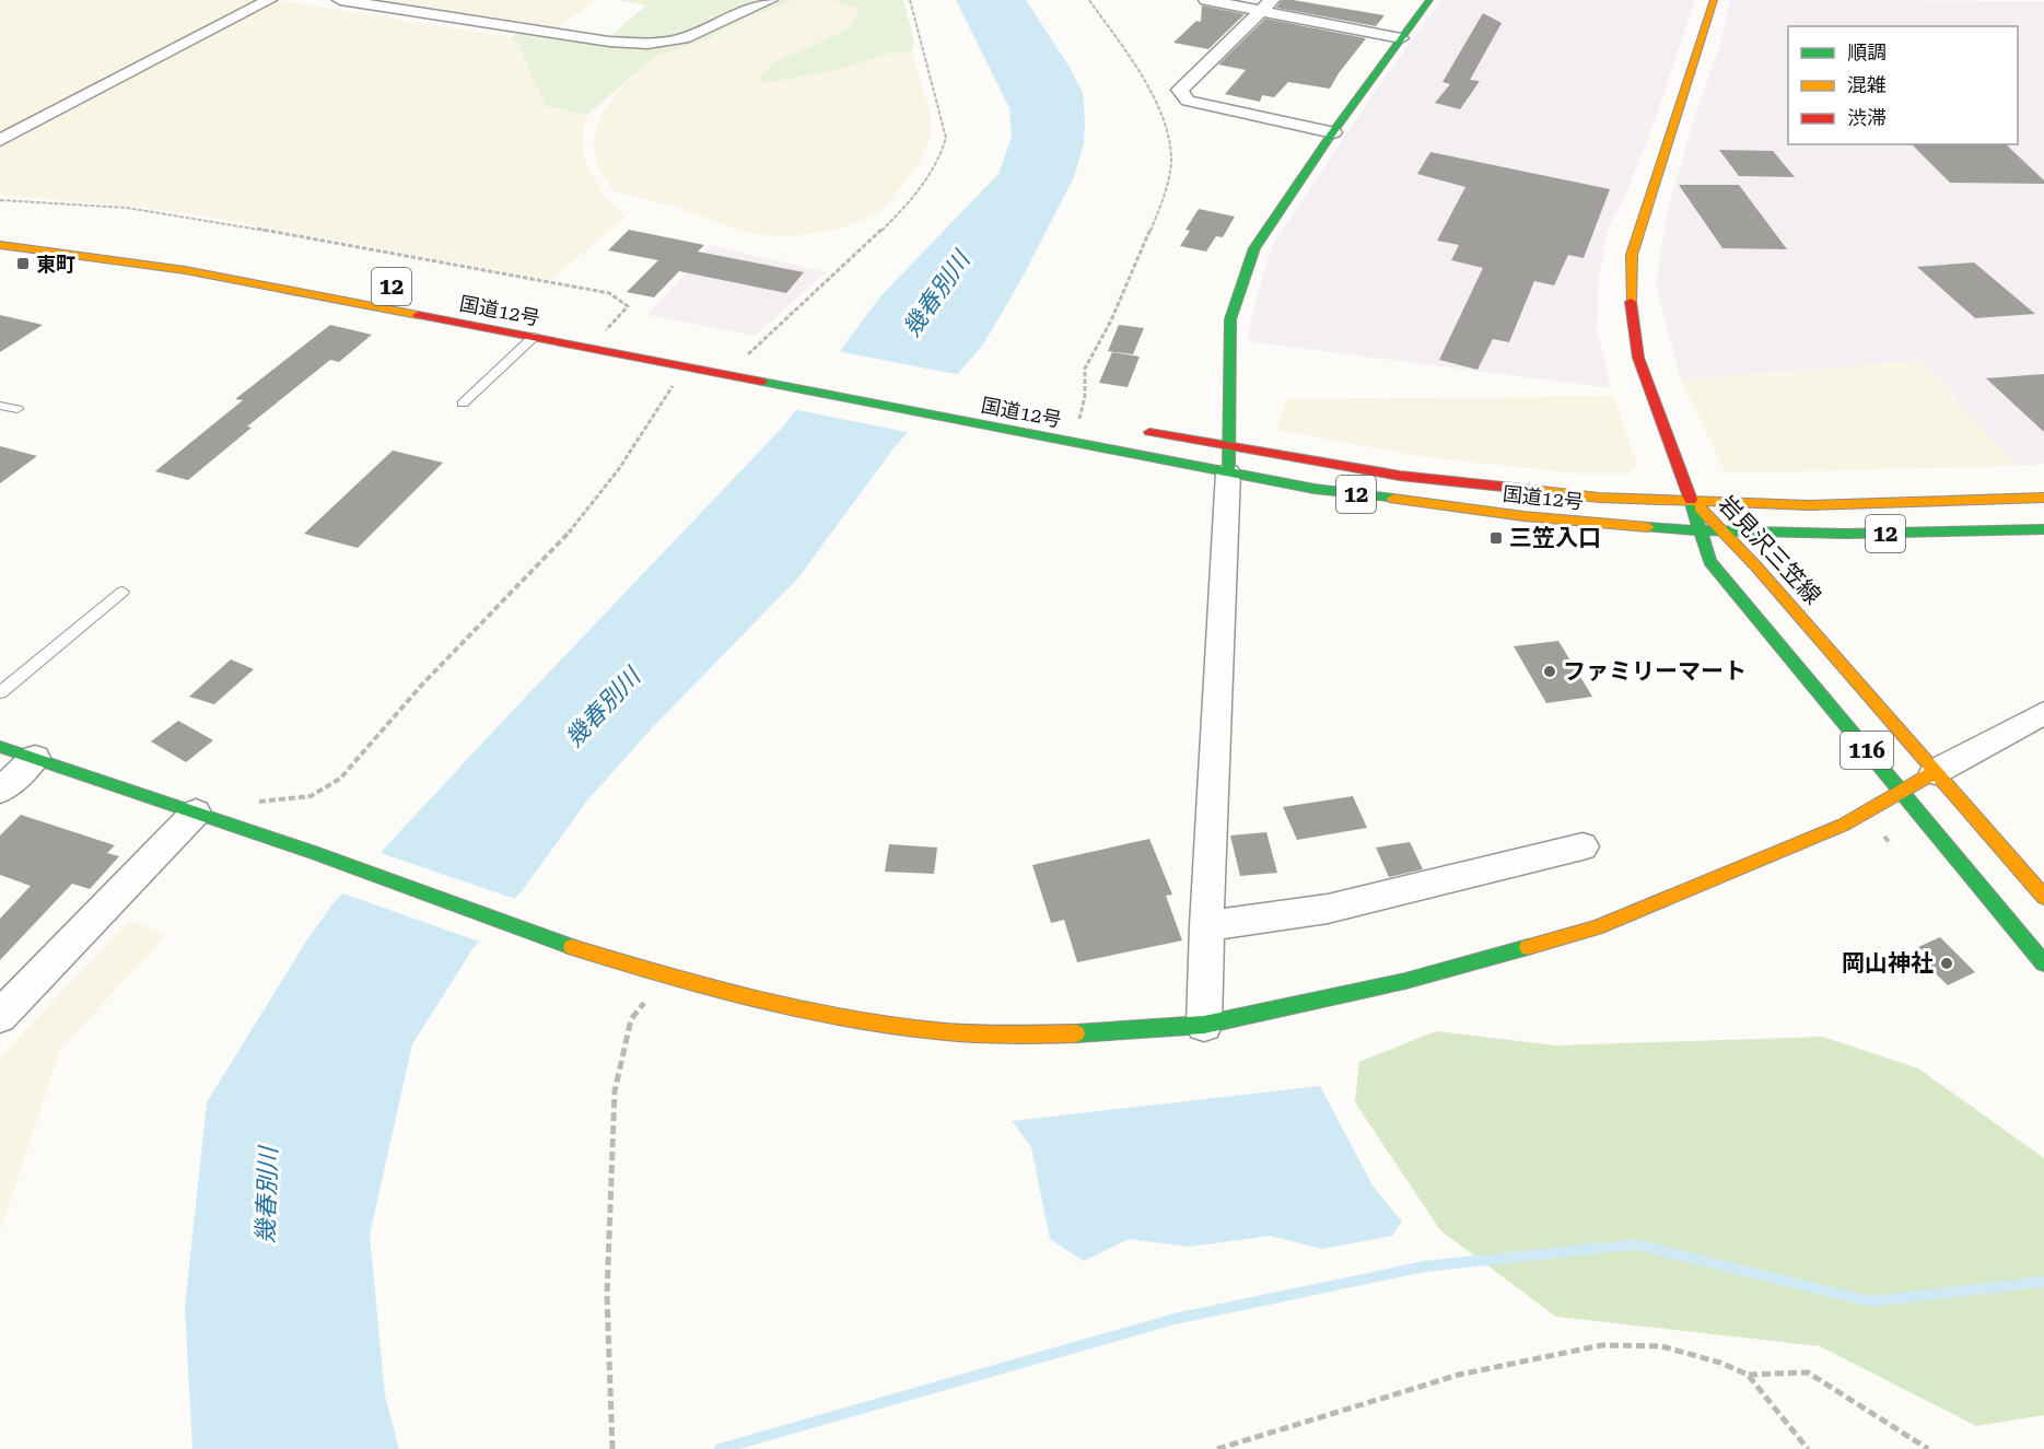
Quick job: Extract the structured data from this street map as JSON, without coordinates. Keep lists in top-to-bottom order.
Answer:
{
  "streets": {
    "main road": [
      "12",
      "国道12号",
      "岩見沢三笠線",
      "116"
    ]
  },
  "crossings": [
    ["国道12号", "岩見沢三笠線"]
  ],
  "water": ["幾春別川"],
  "places": {
    "transit": ["東町", "三笠入口"],
    "other": ["ファミリーマート", "岡山神社"]
  },
  "legend": ["順調", "混雑", "渋滞"]
}
